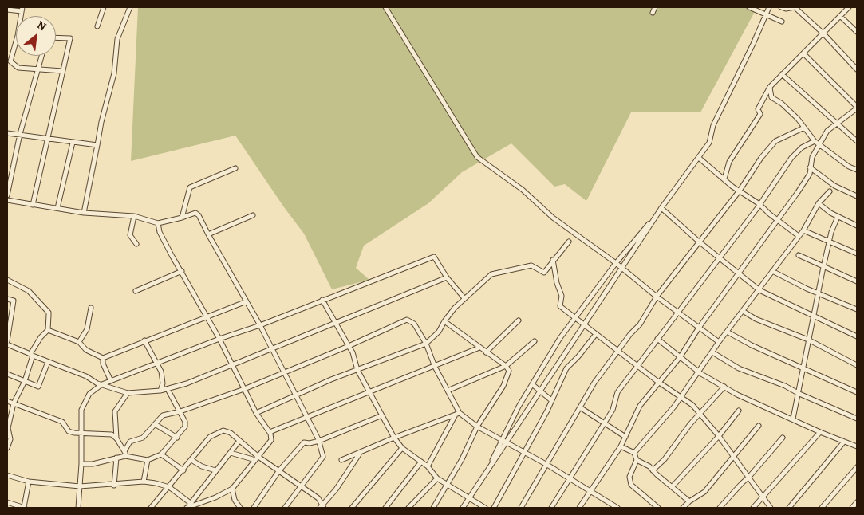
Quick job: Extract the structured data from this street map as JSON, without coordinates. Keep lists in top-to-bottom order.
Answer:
{
  "north": "top right"
}
